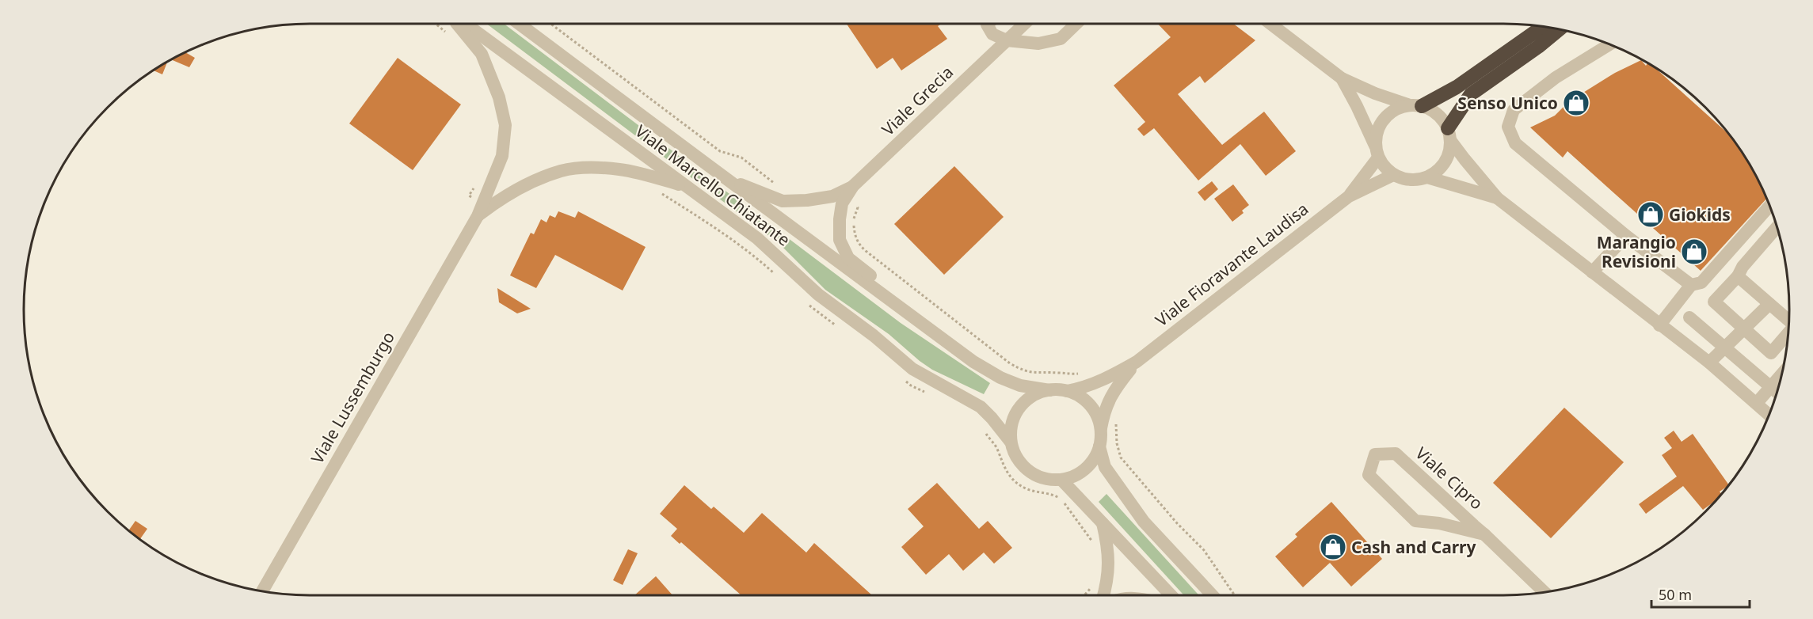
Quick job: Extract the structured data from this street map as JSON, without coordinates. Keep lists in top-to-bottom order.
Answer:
{
  "streets": {
    "street": [
      "Viale Grecia",
      "Viale Marcello Chiatante",
      "Viale Fioravante Laudisa",
      "Viale Lussemburgo",
      "Viale Cipro"
    ]
  },
  "crossings": [
    ["Viale Grecia", "Viale Marcello Chiatante"],
    ["Viale Marcello Chiatante", "Viale Fioravante Laudisa"],
    ["Viale Marcello Chiatante", "Viale Lussemburgo"]
  ],
  "places": {
    "shop": [
      "Senso Unico",
      "Giokids",
      "Marangio Revisioni",
      "Cash and Carry"
    ]
  },
  "scale_bar": "50 m"
}
